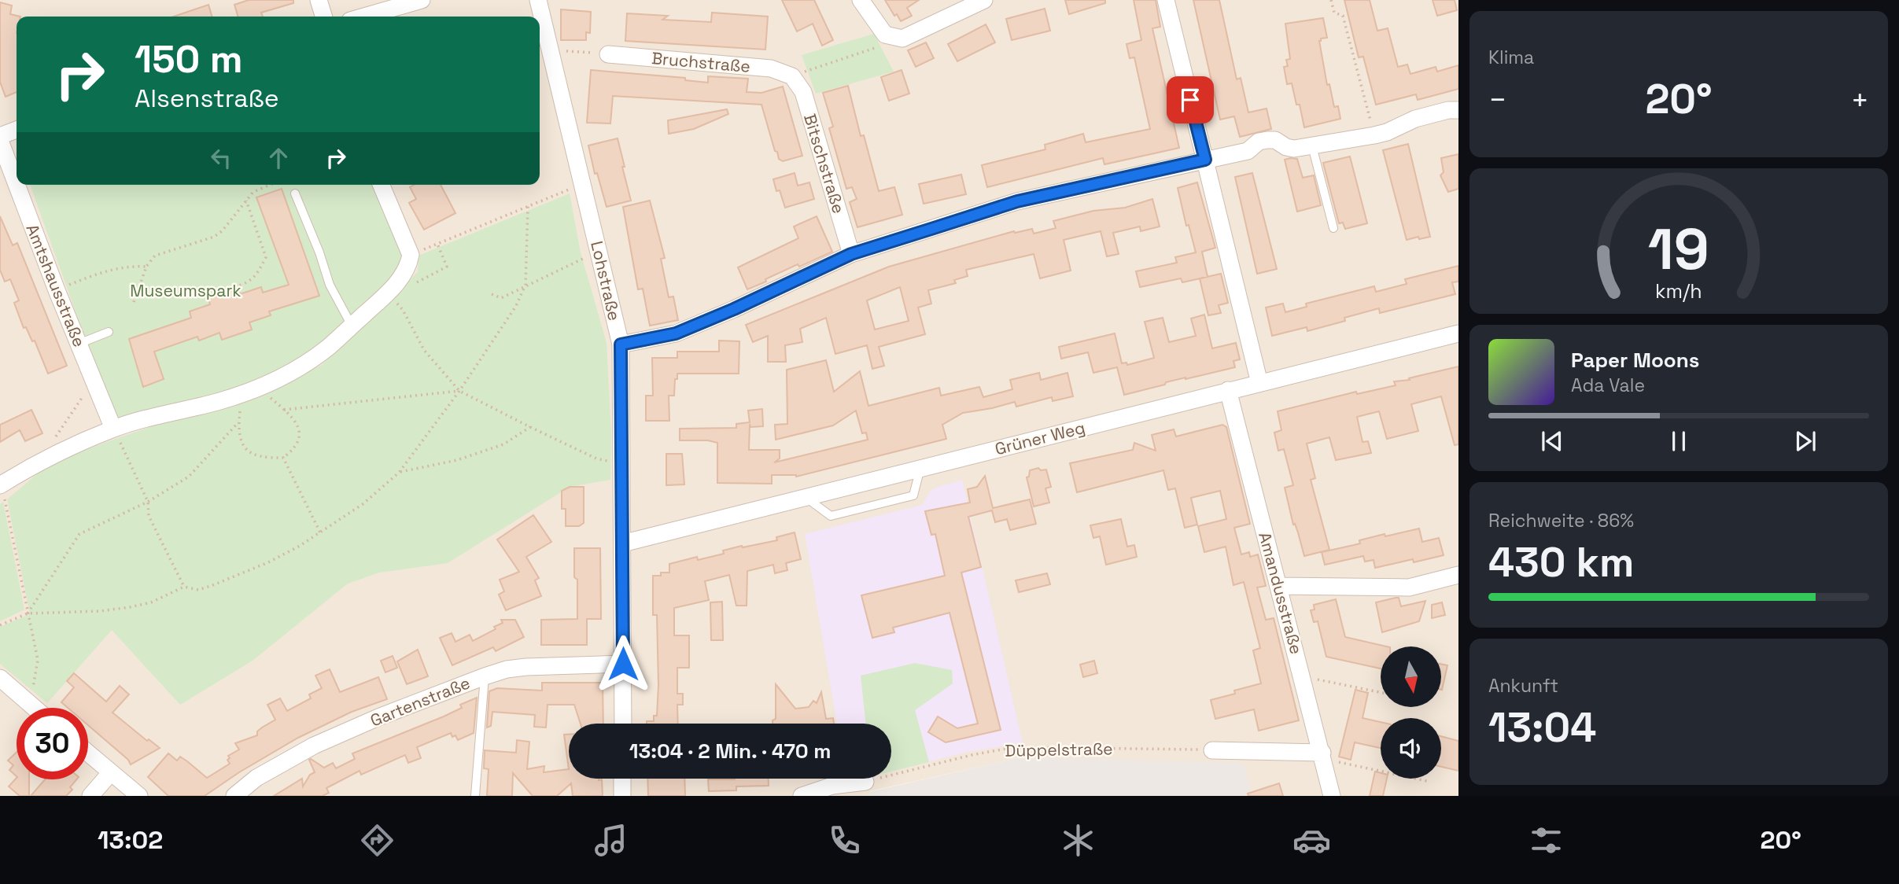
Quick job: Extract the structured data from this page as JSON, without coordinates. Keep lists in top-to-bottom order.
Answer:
{
  "streets": {
    "street": [
      "Bruchstraße",
      "Bitschstraße",
      "Lohstraße",
      "Amtshausstraße",
      "Grüner Weg",
      "Amandusstraße",
      "Gartenstraße"
    ],
    "path": ["Düppelstraße"]
  },
  "crossings": [
    ["Bruchstraße", "Bitschstraße"],
    ["Lohstraße", "Grüner Weg"],
    ["Lohstraße", "Gartenstraße"],
    ["Grüner Weg", "Amandusstraße"]
  ],
  "parks": ["Museumspark"],
  "north": "bottom",
  "page": {
    "tile": [
      "Klima",
      ["Reichweite · 86%", "430 km"],
      ["Ankunft", "13:04"]
    ],
    "turn": ["150 m", "Alsenstraße"],
    "heat": ["−", "20°", "+"],
    "song": ["Paper Moons", "Ada Vale"],
    "limit": "30",
    "trip": "13:04 · 2 Min. · 470 m",
    "tabs": ["13:02", "20°"],
    "gauge": ["19", "km/h"]
  }
}
